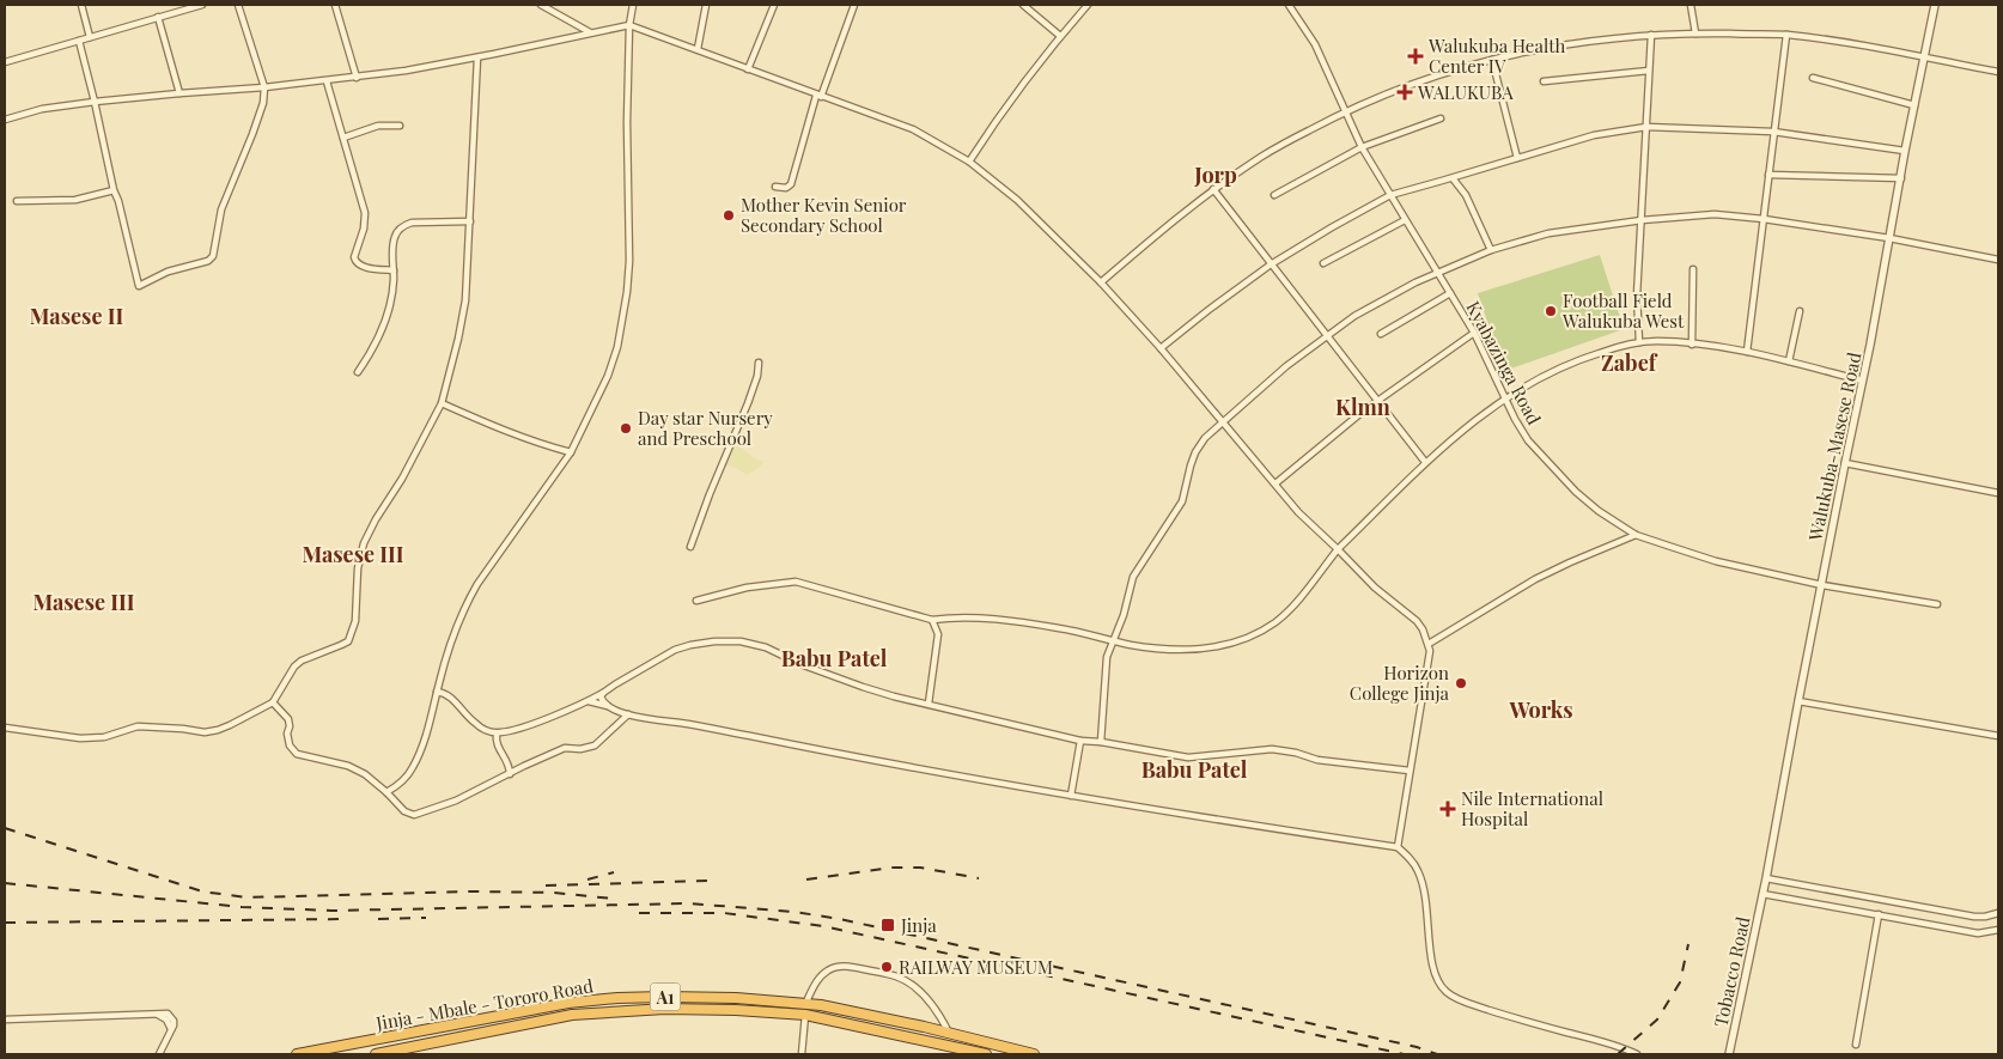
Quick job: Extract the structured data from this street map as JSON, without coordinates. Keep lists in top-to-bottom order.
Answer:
{
  "streets": {
    "highway": ["A1", "Jinja - Mbale - Tororo Road"],
    "street": ["Kyabazinga Road", "Walukuba-Masese Road", "Tobacco Road"]
  },
  "crossings": [
    ["Kyabazinga Road", "Walukuba-Masese Road"],
    ["Walukuba-Masese Road", "Tobacco Road"]
  ],
  "districts": [
    "Jorp",
    "Masese II",
    "Zabef",
    "Klmn",
    "Masese III",
    "Masese III",
    "Babu Patel",
    "Works",
    "Babu Patel"
  ],
  "places": {
    "health": ["Walukuba Health Center IV", "WALUKUBA", "Nile International Hospital"],
    "other": [
      "Mother Kevin Senior Secondary School",
      "Football Field Walukuba West",
      "Day star Nursery and Preschool",
      "Horizon College Jinja",
      "RAILWAY MUSEUM"
    ],
    "transit": ["Jinja"]
  }
}
